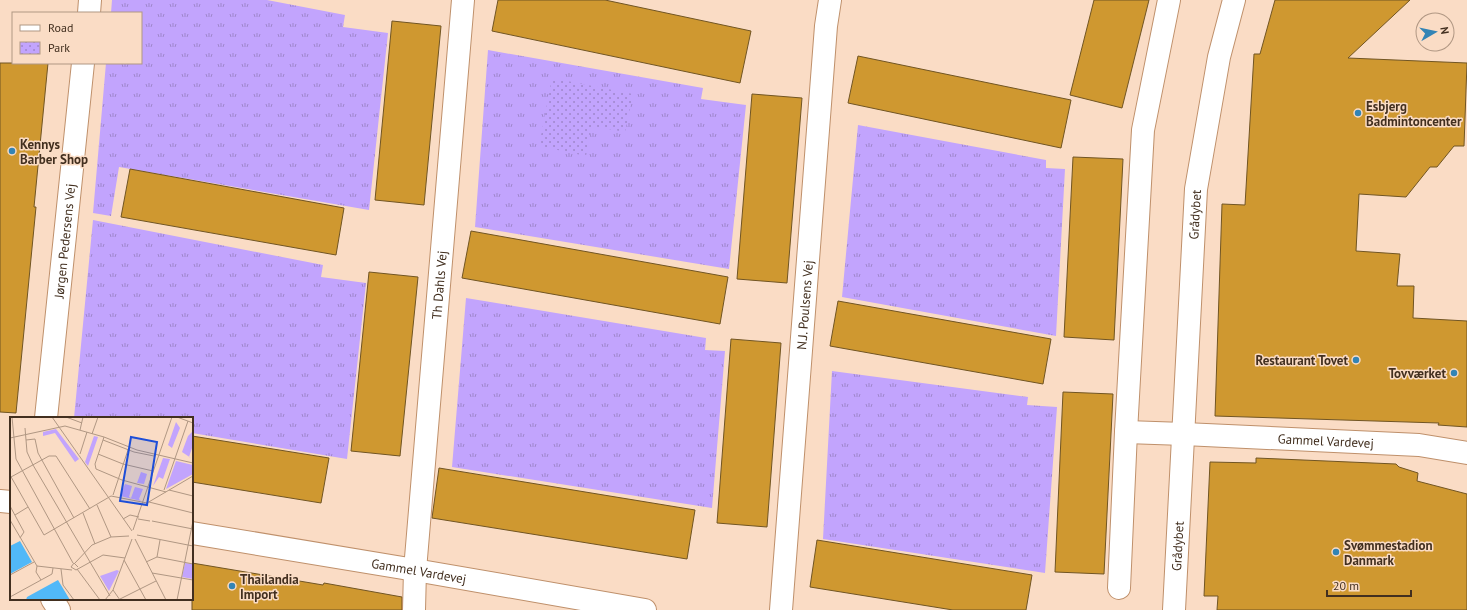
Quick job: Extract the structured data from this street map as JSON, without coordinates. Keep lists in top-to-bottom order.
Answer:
{
  "streets": {
    "street": [
      "Grådybet",
      "Jørgen Pedersens Vej",
      "Th Dahls Vej",
      "N.J. Poulsens Vej",
      "Gammel Vardevej"
    ]
  },
  "crossings": [
    ["Grådybet", "Gammel Vardevej"],
    ["Th Dahls Vej", "Gammel Vardevej"]
  ],
  "places": [
    "Esbjerg Badmintoncenter",
    "Kennys Barber Shop",
    "Restaurant Tovet",
    "Tovværket",
    "Svømmestadion Danmark",
    "Thailandia Import"
  ],
  "legend": ["Road", "Park"],
  "scale_bar": "20 m",
  "north": "right"
}
